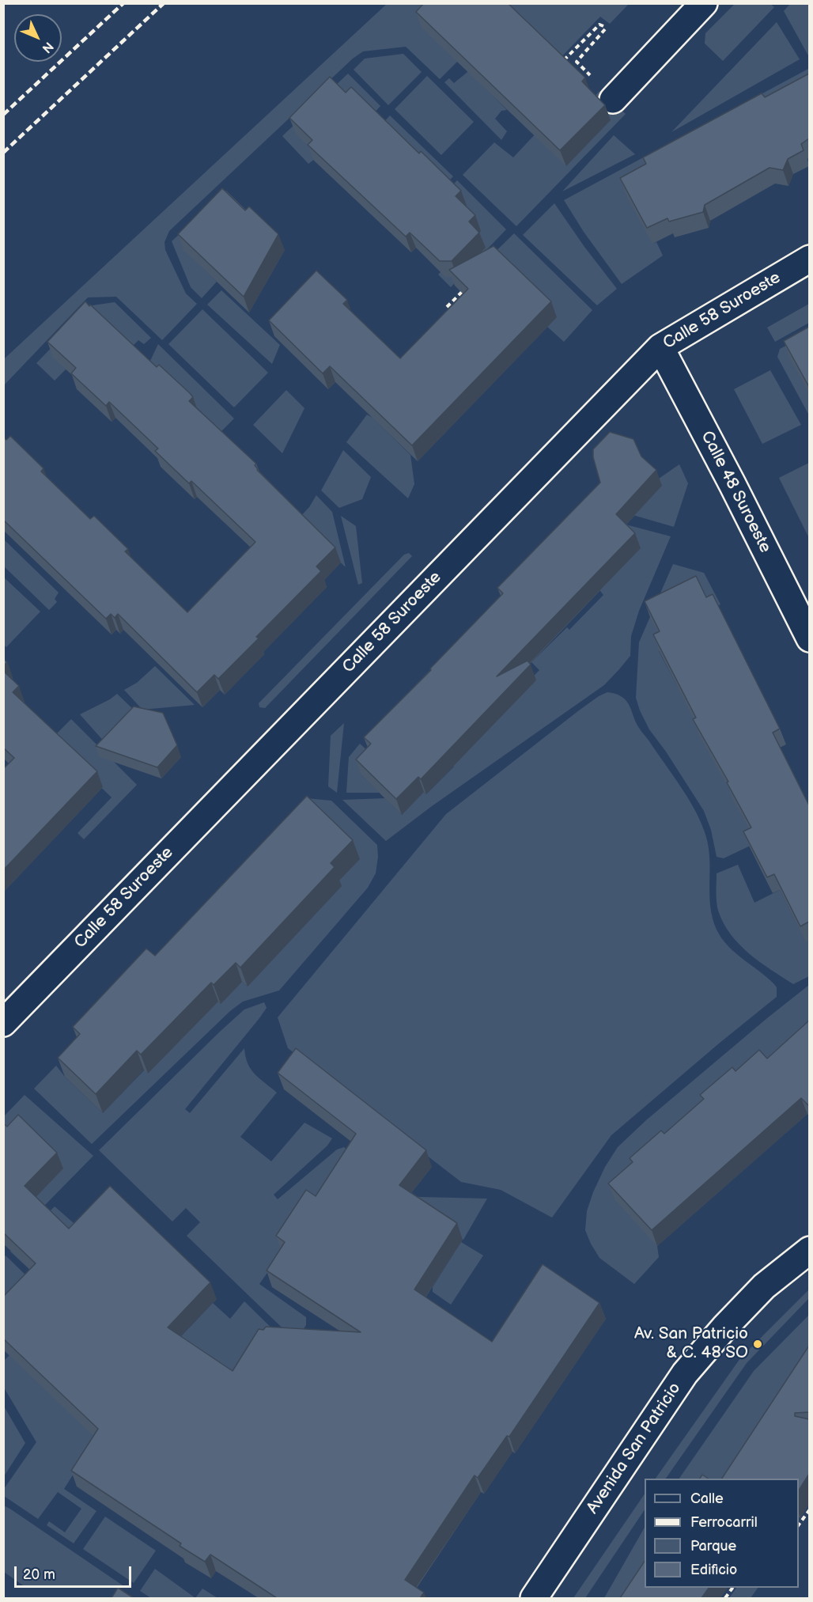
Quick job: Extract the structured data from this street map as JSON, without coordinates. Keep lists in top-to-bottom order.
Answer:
{
  "streets": {
    "street": ["Calle 58 Suroeste", "Calle 48 Suroeste", "Avenida San Patricio"]
  },
  "crossings": [
    ["Calle 58 Suroeste", "Calle 48 Suroeste"]
  ],
  "places": ["Av. San Patricio & C. 48 SO"],
  "legend": [
    "Calle",
    "Ferrocarril",
    "Parque",
    "Edificio"
  ],
  "scale_bar": "20 m",
  "north": "bottom right"
}
